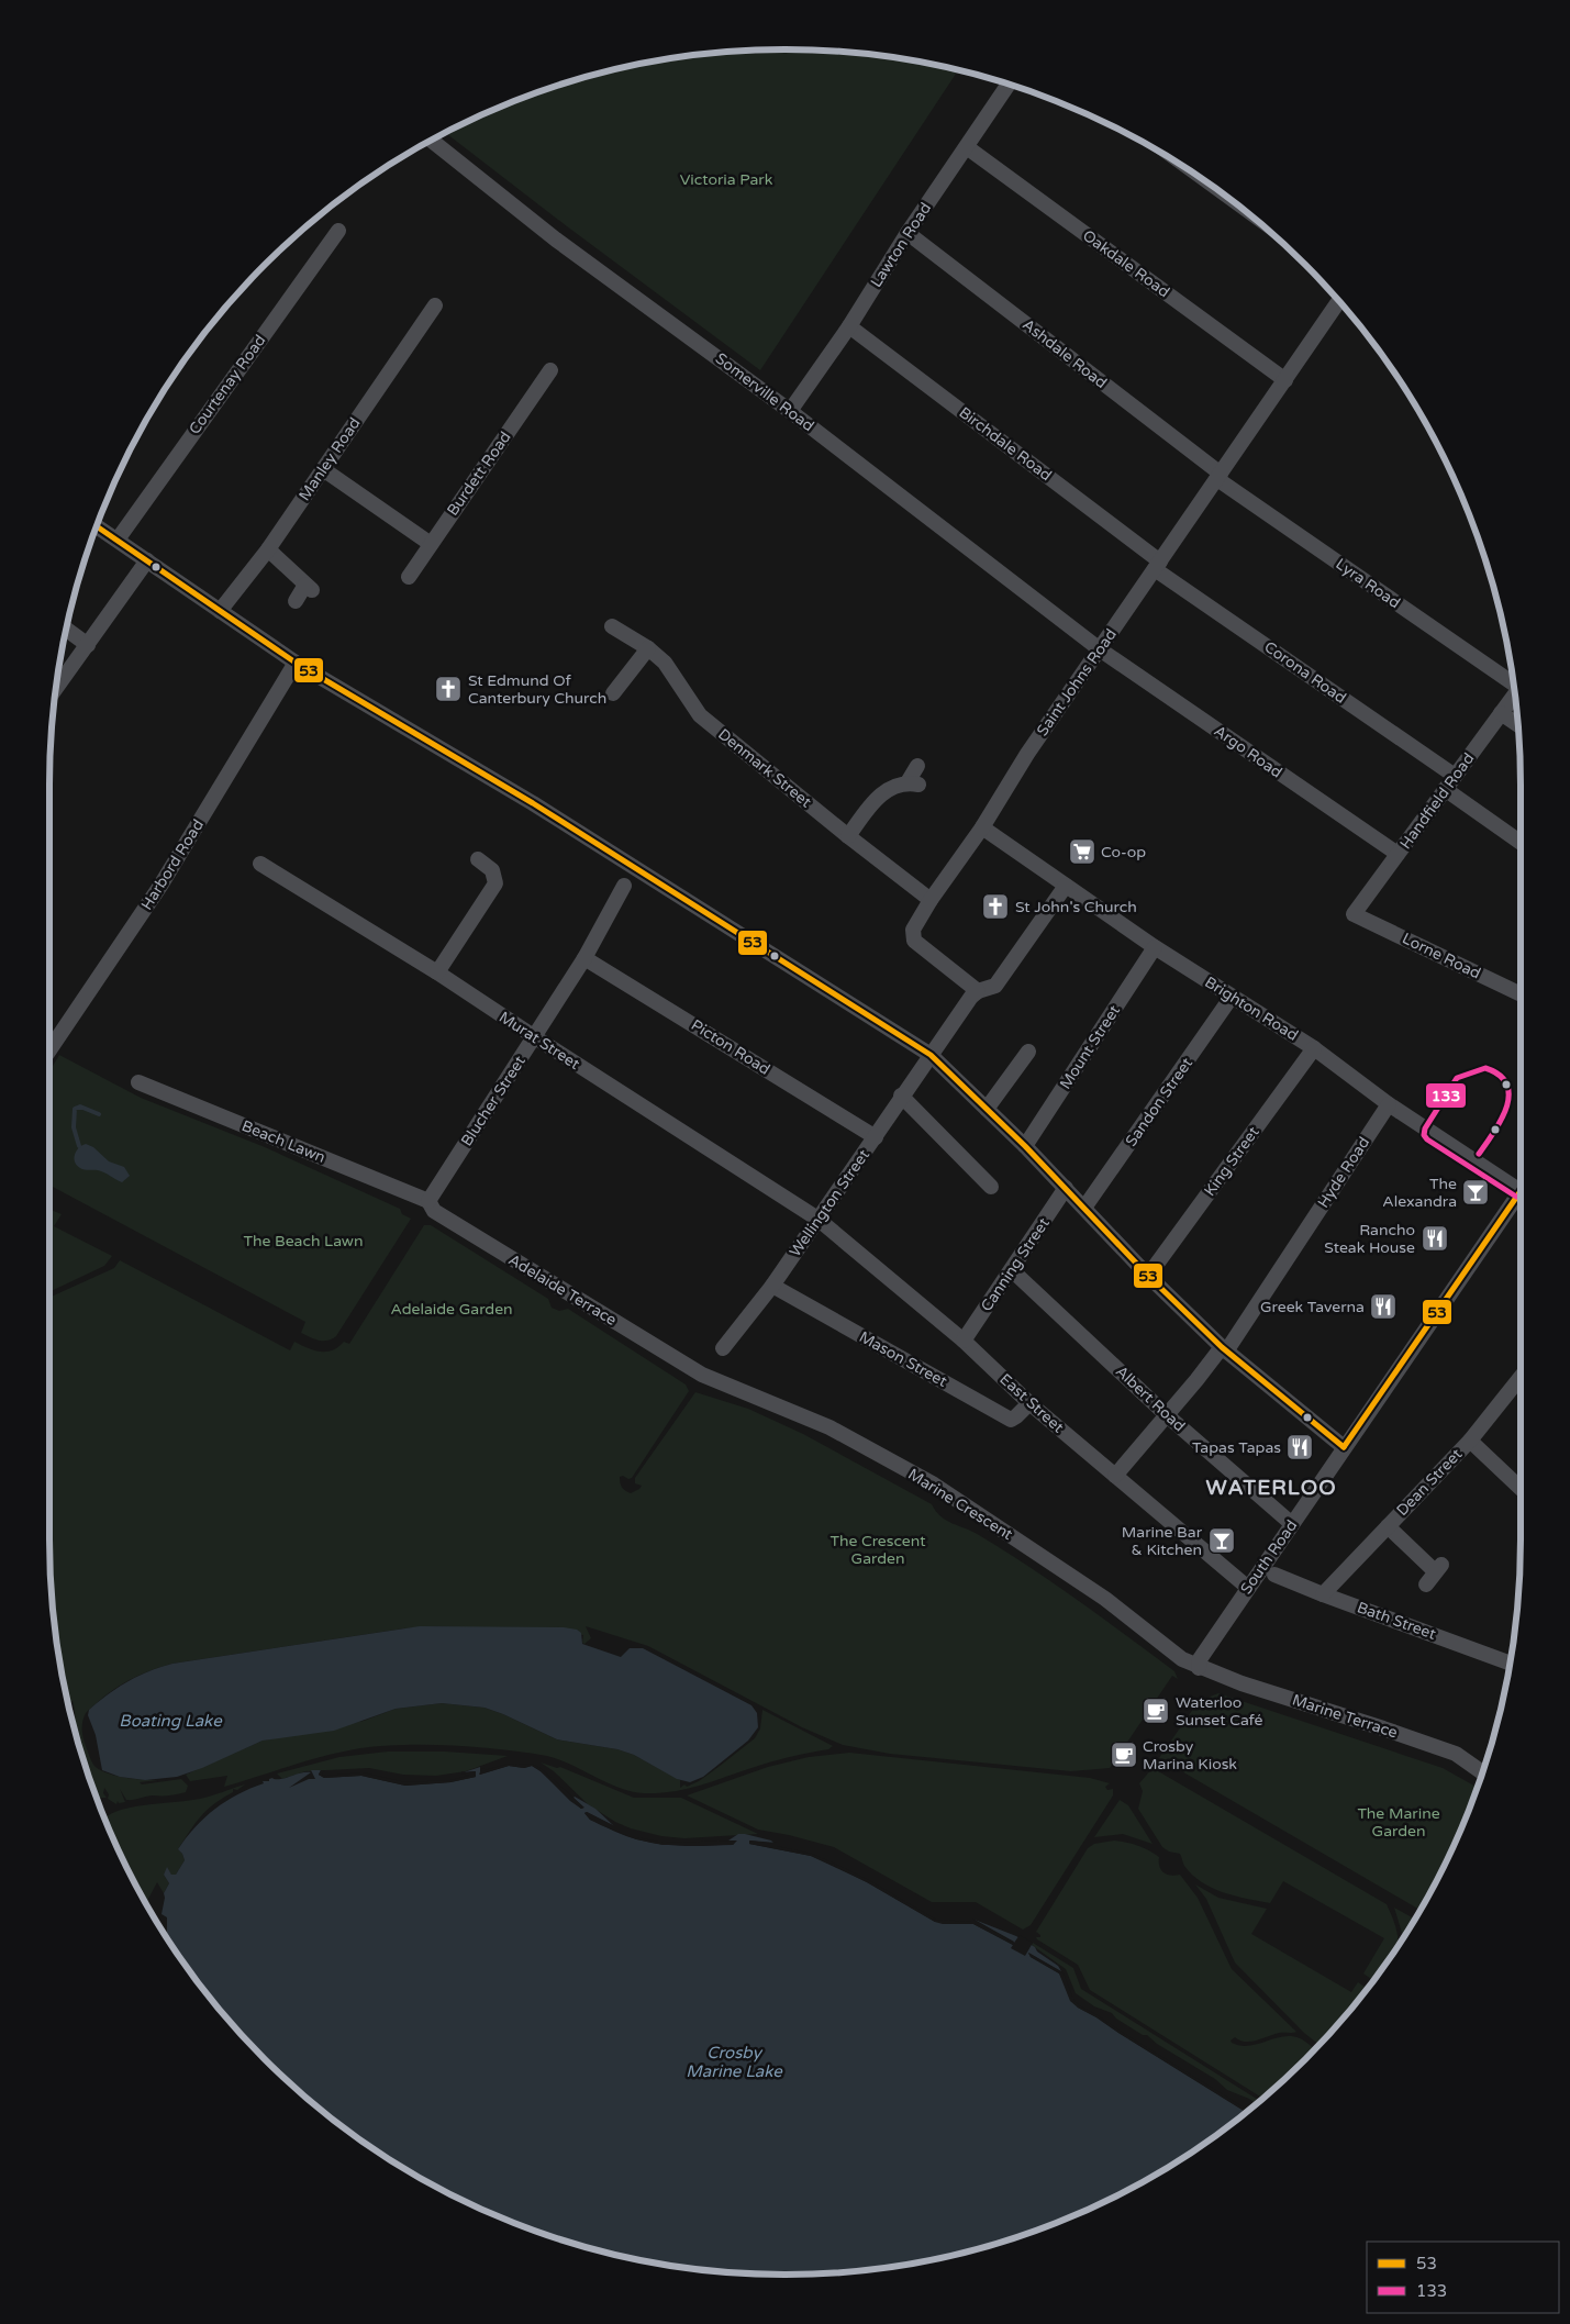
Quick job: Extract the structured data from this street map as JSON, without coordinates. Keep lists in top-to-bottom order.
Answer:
{
  "streets": {
    "street": [
      "Lawton Road",
      "Oakdale Road",
      "Ashdale Road",
      "Courtenay Road",
      "Somerville Road",
      "Birchdale Road",
      "Manley Road",
      "Burdett Road",
      "Lyra Road",
      "Corona Road",
      "Saint Johns Road",
      "Argo Road",
      "Denmark Street",
      "Handfield Road",
      "Harbord Road",
      "Lorne Road",
      "Brighton Road",
      "Murat Street",
      "Picton Road",
      "Mount Street",
      "Blucher Street",
      "Sandon Street",
      "Beach Lawn",
      "King Street",
      "Hyde Road",
      "Wellington Street",
      "Canning Street",
      "Adelaide Terrace",
      "Mason Street",
      "Albert Road",
      "East Street",
      "Dean Street",
      "Marine Crescent",
      "South Road",
      "Bath Street",
      "Marine Terrace"
    ]
  },
  "crossings": [
    ["Lawton Road", "Oakdale Road"],
    ["Lawton Road", "Ashdale Road"],
    ["Lawton Road", "Somerville Road"],
    ["Lawton Road", "Birchdale Road"],
    ["Oakdale Road", "Saint Johns Road"],
    ["Ashdale Road", "Lyra Road"],
    ["Ashdale Road", "Saint Johns Road"],
    ["Somerville Road", "Saint Johns Road"],
    ["Somerville Road", "Argo Road"],
    ["Birchdale Road", "Corona Road"],
    ["Birchdale Road", "Saint Johns Road"],
    ["Lyra Road", "Saint Johns Road"],
    ["Corona Road", "Saint Johns Road"],
    ["Corona Road", "Handfield Road"],
    ["Saint Johns Road", "Argo Road"],
    ["Saint Johns Road", "Denmark Street"],
    ["Saint Johns Road", "Brighton Road"],
    ["Argo Road", "Handfield Road"],
    ["Handfield Road", "Lorne Road"],
    ["Brighton Road", "Mount Street"],
    ["Brighton Road", "Sandon Street"],
    ["Brighton Road", "King Street"],
    ["Brighton Road", "Hyde Road"],
    ["Murat Street", "Blucher Street"],
    ["Murat Street", "Wellington Street"],
    ["Murat Street", "East Street"],
    ["Picton Road", "Blucher Street"],
    ["Picton Road", "Wellington Street"],
    ["Blucher Street", "Beach Lawn"],
    ["Blucher Street", "Adelaide Terrace"],
    ["Beach Lawn", "Adelaide Terrace"],
    ["Hyde Road", "Albert Road"],
    ["Hyde Road", "East Street"],
    ["Wellington Street", "Mason Street"],
    ["Wellington Street", "East Street"],
    ["Canning Street", "Albert Road"],
    ["Canning Street", "East Street"],
    ["Adelaide Terrace", "Marine Crescent"],
    ["Mason Street", "East Street"],
    ["Albert Road", "South Road"],
    ["East Street", "South Road"],
    ["Dean Street", "Bath Street"],
    ["Marine Crescent", "South Road"],
    ["Marine Crescent", "Marine Terrace"],
    ["South Road", "Marine Terrace"]
  ],
  "districts": ["WATERLOO"],
  "water": ["Boating Lake", "Crosby Marine Lake"],
  "parks": [
    "Victoria Park",
    "The Beach Lawn",
    "Adelaide Garden",
    "The Crescent Garden",
    "The Marine Garden"
  ],
  "places": {
    "church": ["St Edmund Of Canterbury Church", "St John's Church"],
    "supermarket": ["Co-op"],
    "bar": ["The Alexandra", "Marine Bar & Kitchen"],
    "restaurant": ["Rancho Steak House", "Greek Taverna", "Tapas Tapas"],
    "cafe": ["Waterloo Sunset Café", "Crosby Marina Kiosk"]
  },
  "lines": ["transit line 53", "transit line 133"],
  "legend": ["53", "133"]
}
